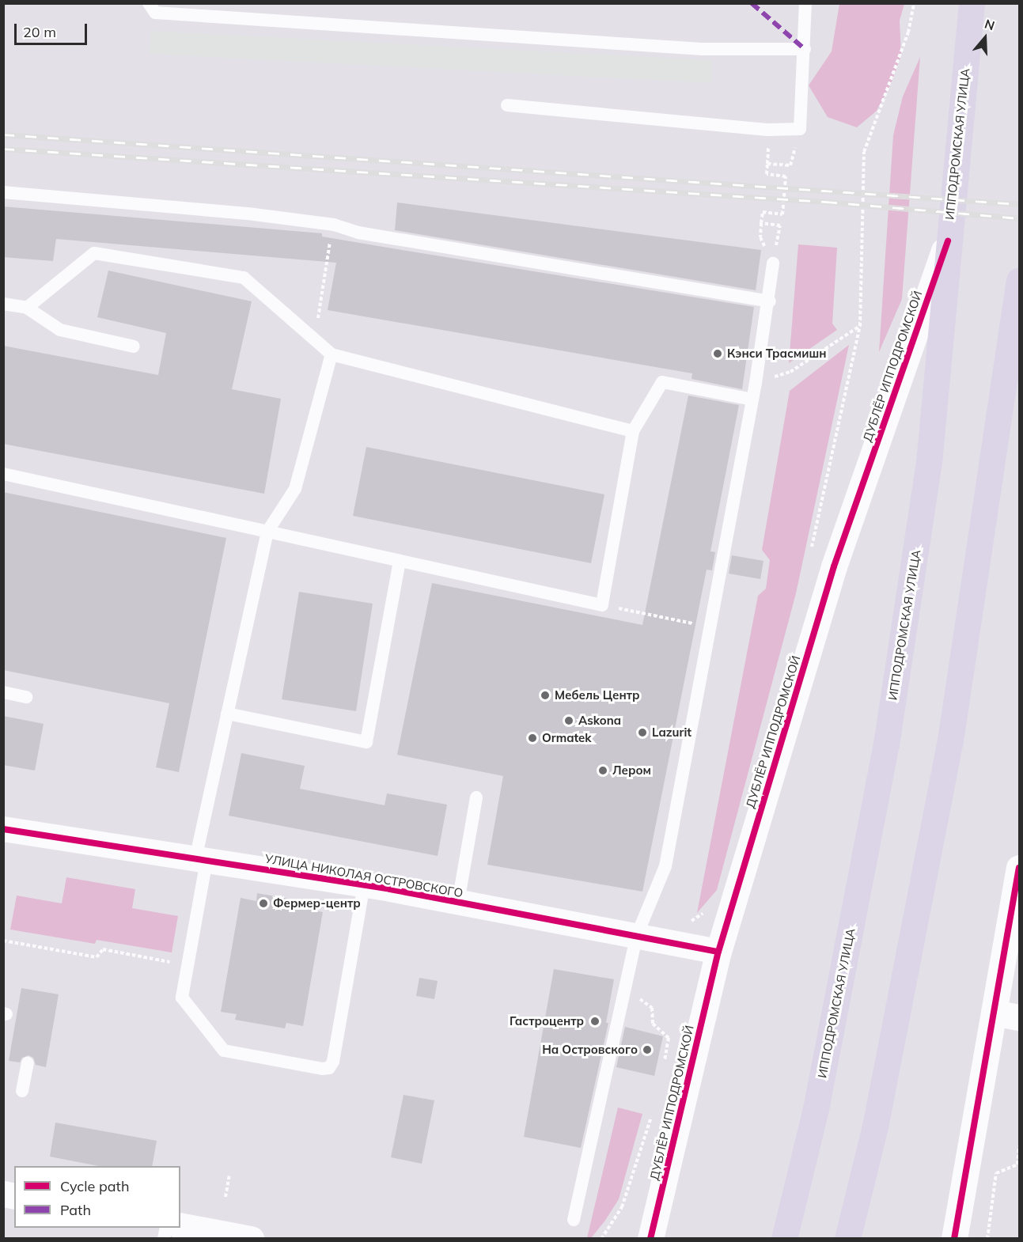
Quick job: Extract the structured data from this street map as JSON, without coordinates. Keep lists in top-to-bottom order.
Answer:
{
  "streets": {
    "highway": ["ИППОДРОМСКАЯ УЛИЦА"],
    "street": ["ДУБЛЁР ИППОДРОМСКОЙ", "УЛИЦА НИКОЛАЯ ОСТРОВСКОГО"]
  },
  "crossings": [
    ["ИППОДРОМСКАЯ УЛИЦА", "ДУБЛЁР ИППОДРОМСКОЙ"],
    ["ДУБЛЁР ИППОДРОМСКОЙ", "УЛИЦА НИКОЛАЯ ОСТРОВСКОГО"]
  ],
  "places": [
    "Кэнси Трасмишн",
    "Мебель Центр",
    "Askona",
    "Lazurit",
    "Ormatek",
    "Лером",
    "Фермер-центр",
    "Гастроцентр",
    "На Островского"
  ],
  "legend": ["Cycle path", "Path"],
  "scale_bar": "20 m",
  "north": "top"
}
